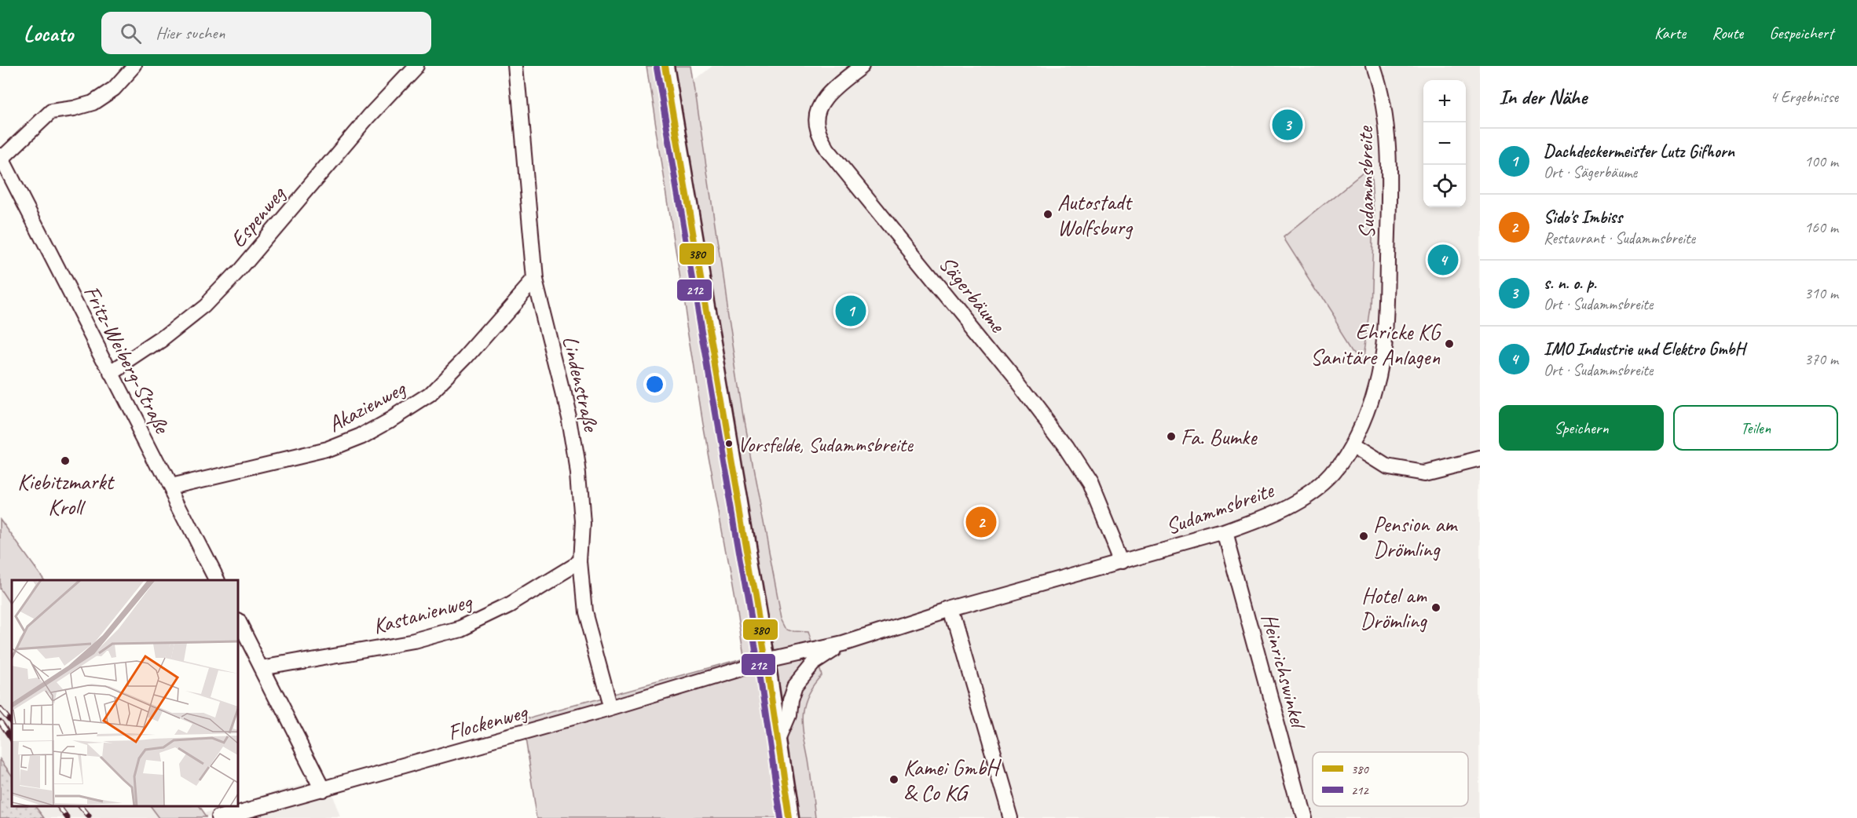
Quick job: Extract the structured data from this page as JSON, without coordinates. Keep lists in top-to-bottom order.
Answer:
{
  "streets": {
    "street": [
      "Sudammsbreite",
      "Espenweg",
      "Sägerbäume",
      "Fritz-Weiberg-Straße",
      "Lindenstraße",
      "Akazienweg",
      "Kastanienweg",
      "Heinrichswinkel",
      "Flockenweg"
    ]
  },
  "crossings": [
    ["Sudammsbreite", "Sägerbäume"],
    ["Sudammsbreite", "Heinrichswinkel"],
    ["Sudammsbreite", "Flockenweg"],
    ["Espenweg", "Fritz-Weiberg-Straße"],
    ["Fritz-Weiberg-Straße", "Akazienweg"],
    ["Lindenstraße", "Akazienweg"],
    ["Lindenstraße", "Kastanienweg"],
    ["Lindenstraße", "Flockenweg"]
  ],
  "places": [
    "Autostadt Wolfsburg",
    "Ehricke KG Sanitäre Anlagen",
    "Fa. Bumke",
    "Vorsfelde, Sudammsbreite",
    "Kiebitzmarkt Kroll",
    "Pension am Drömling",
    "Hotel am Drömling",
    "Kamei GmbH & Co KG"
  ],
  "lines": ["transit line 380", "transit line 212"],
  "legend": ["380", "212"],
  "page": {
    "header": "Locato",
    "search": "Hier suchen",
    "nav": ["Karte", "Route", "Gespeichert"],
    "heading": ["In der Nähe", "4 Ergebnisse"],
    "map_buttons": ["+", "−"],
    "pins": [
      "3",
      "4",
      "1",
      "2"
    ],
    "list": [
      {
        "mark": "1",
        "name": "Dachdeckermeister Lutz Gifhorn",
        "note": "Ort · Sägerbäume",
        "value": "100 m"
      },
      {
        "mark": "2",
        "name": "Sido's Imbiss",
        "note": "Restaurant · Sudammsbreite",
        "value": "160 m"
      },
      {
        "mark": "3",
        "name": "s. n. o. p.",
        "note": "Ort · Sudammsbreite",
        "value": "310 m"
      },
      {
        "mark": "4",
        "name": "IMO Industrie und Elektro GmbH",
        "note": "Ort · Sudammsbreite",
        "value": "370 m"
      }
    ],
    "buttons": ["Speichern", "Teilen"]
  }
}
